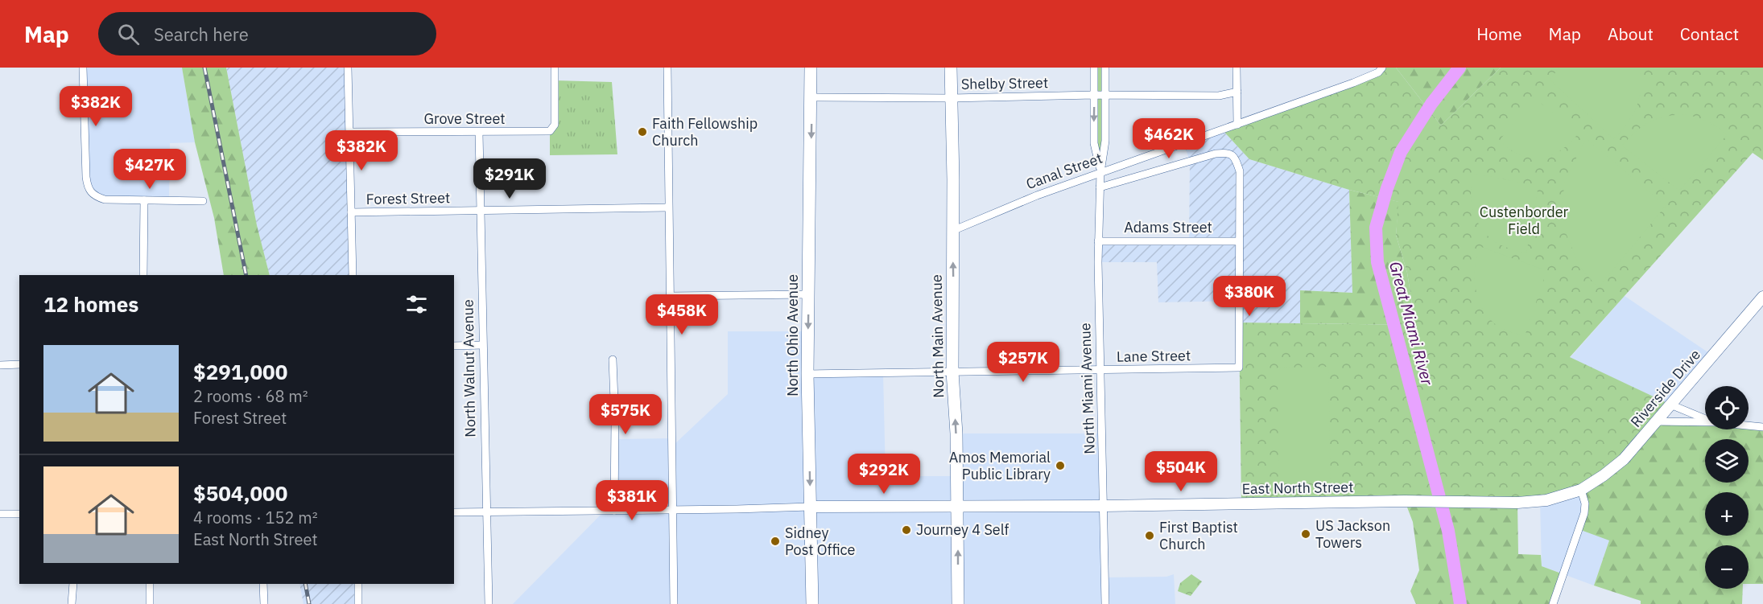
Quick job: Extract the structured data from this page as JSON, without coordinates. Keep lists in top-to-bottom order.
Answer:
{
  "streets": {
    "main road": [
      "North Ohio Avenue",
      "North Main Avenue",
      "Riverside Drive",
      "East North Street"
    ],
    "street": [
      "Shelby Street",
      "Grove Street",
      "Canal Street",
      "Forest Street",
      "Adams Street",
      "Lane Street",
      "North Walnut Avenue",
      "North Miami Avenue"
    ]
  },
  "crossings": [
    ["Shelby Street", "North Ohio Avenue"],
    ["Shelby Street", "North Main Avenue"],
    ["Shelby Street", "North Miami Avenue"],
    ["Grove Street", "North Walnut Avenue"],
    ["Canal Street", "North Main Avenue"],
    ["Canal Street", "North Miami Avenue"],
    ["Forest Street", "North Walnut Avenue"],
    ["Adams Street", "Lane Street"],
    ["Adams Street", "North Miami Avenue"],
    ["North Ohio Avenue", "Lane Street"],
    ["North Ohio Avenue", "East North Street"],
    ["North Main Avenue", "Lane Street"],
    ["North Main Avenue", "East North Street"],
    ["Lane Street", "North Miami Avenue"],
    ["North Miami Avenue", "East North Street"],
    ["Riverside Drive", "East North Street"]
  ],
  "one_way": ["North Ohio Avenue", "North Main Avenue"],
  "water": ["Great Miami River"],
  "parks": ["Custenborder Field"],
  "places": [
    "Faith Fellowship Church",
    "Amos Memorial Public Library",
    "Journey 4 Self",
    "US Jackson Towers",
    "First Baptist Church",
    "Sidney Post Office"
  ],
  "page": {
    "header": "Map",
    "search": "Search here",
    "nav": [
      "Home",
      "Map",
      "About",
      "Contact"
    ],
    "price": [
      "$382K",
      "$462K",
      "$382K",
      "$427K",
      "$291K",
      "$380K",
      "$458K",
      "$257K",
      "$575K",
      "$504K",
      "$292K",
      "$381K"
    ],
    "heading": "12 homes",
    "list": [
      {
        "name": "$291,000",
        "note": "2 rooms · 68 m² · Forest Street"
      },
      {
        "name": "$504,000",
        "note": "4 rooms · 152 m² · East North Street"
      }
    ],
    "map_buttons": ["+", "−"]
  }
}
